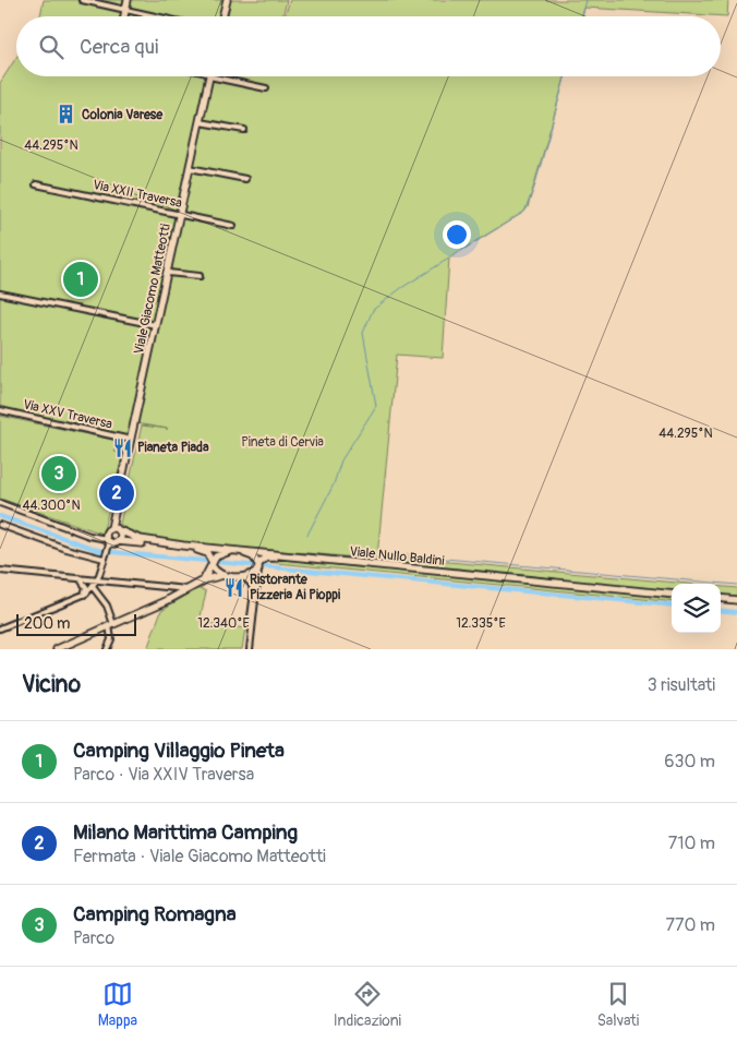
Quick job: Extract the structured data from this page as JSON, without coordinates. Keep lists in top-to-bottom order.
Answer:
{
  "streets": {
    "street": [
      "Via XXII Traversa",
      "Viale Giacomo Matteotti",
      "Via XXV Traversa",
      "Viale Nullo Baldini"
    ]
  },
  "crossings": [
    ["Via XXII Traversa", "Viale Giacomo Matteotti"],
    ["Viale Giacomo Matteotti", "Via XXV Traversa"],
    ["Viale Giacomo Matteotti", "Viale Nullo Baldini"]
  ],
  "parks": ["Pineta di Cervia"],
  "places": {
    "building": ["Colonia Varese"],
    "restaurant": ["Pianeta Piada", "Ristorante Pizzeria Ai Pioppi"]
  },
  "scale_bar": "200 m",
  "page": {
    "search": "Cerca qui",
    "pins": ["1", "3", "2"],
    "scale": "200 m",
    "heading": ["Vicino", "3 risultati"],
    "list": [
      {
        "mark": "1",
        "name": "Camping Villaggio Pineta",
        "note": "Parco · Via XXIV Traversa",
        "value": "630 m"
      },
      {
        "mark": "2",
        "name": "Milano Marittima Camping",
        "note": "Fermata · Viale Giacomo Matteotti",
        "value": "710 m"
      },
      {
        "mark": "3",
        "name": "Camping Romagna",
        "note": "Parco",
        "value": "770 m"
      }
    ],
    "nav": ["Mappa", "Indicazioni", "Salvati"]
  },
  "coordinates": [
    "44.295°N",
    "44.300°N",
    "12.340°E",
    "12.335°E"
  ]
}
